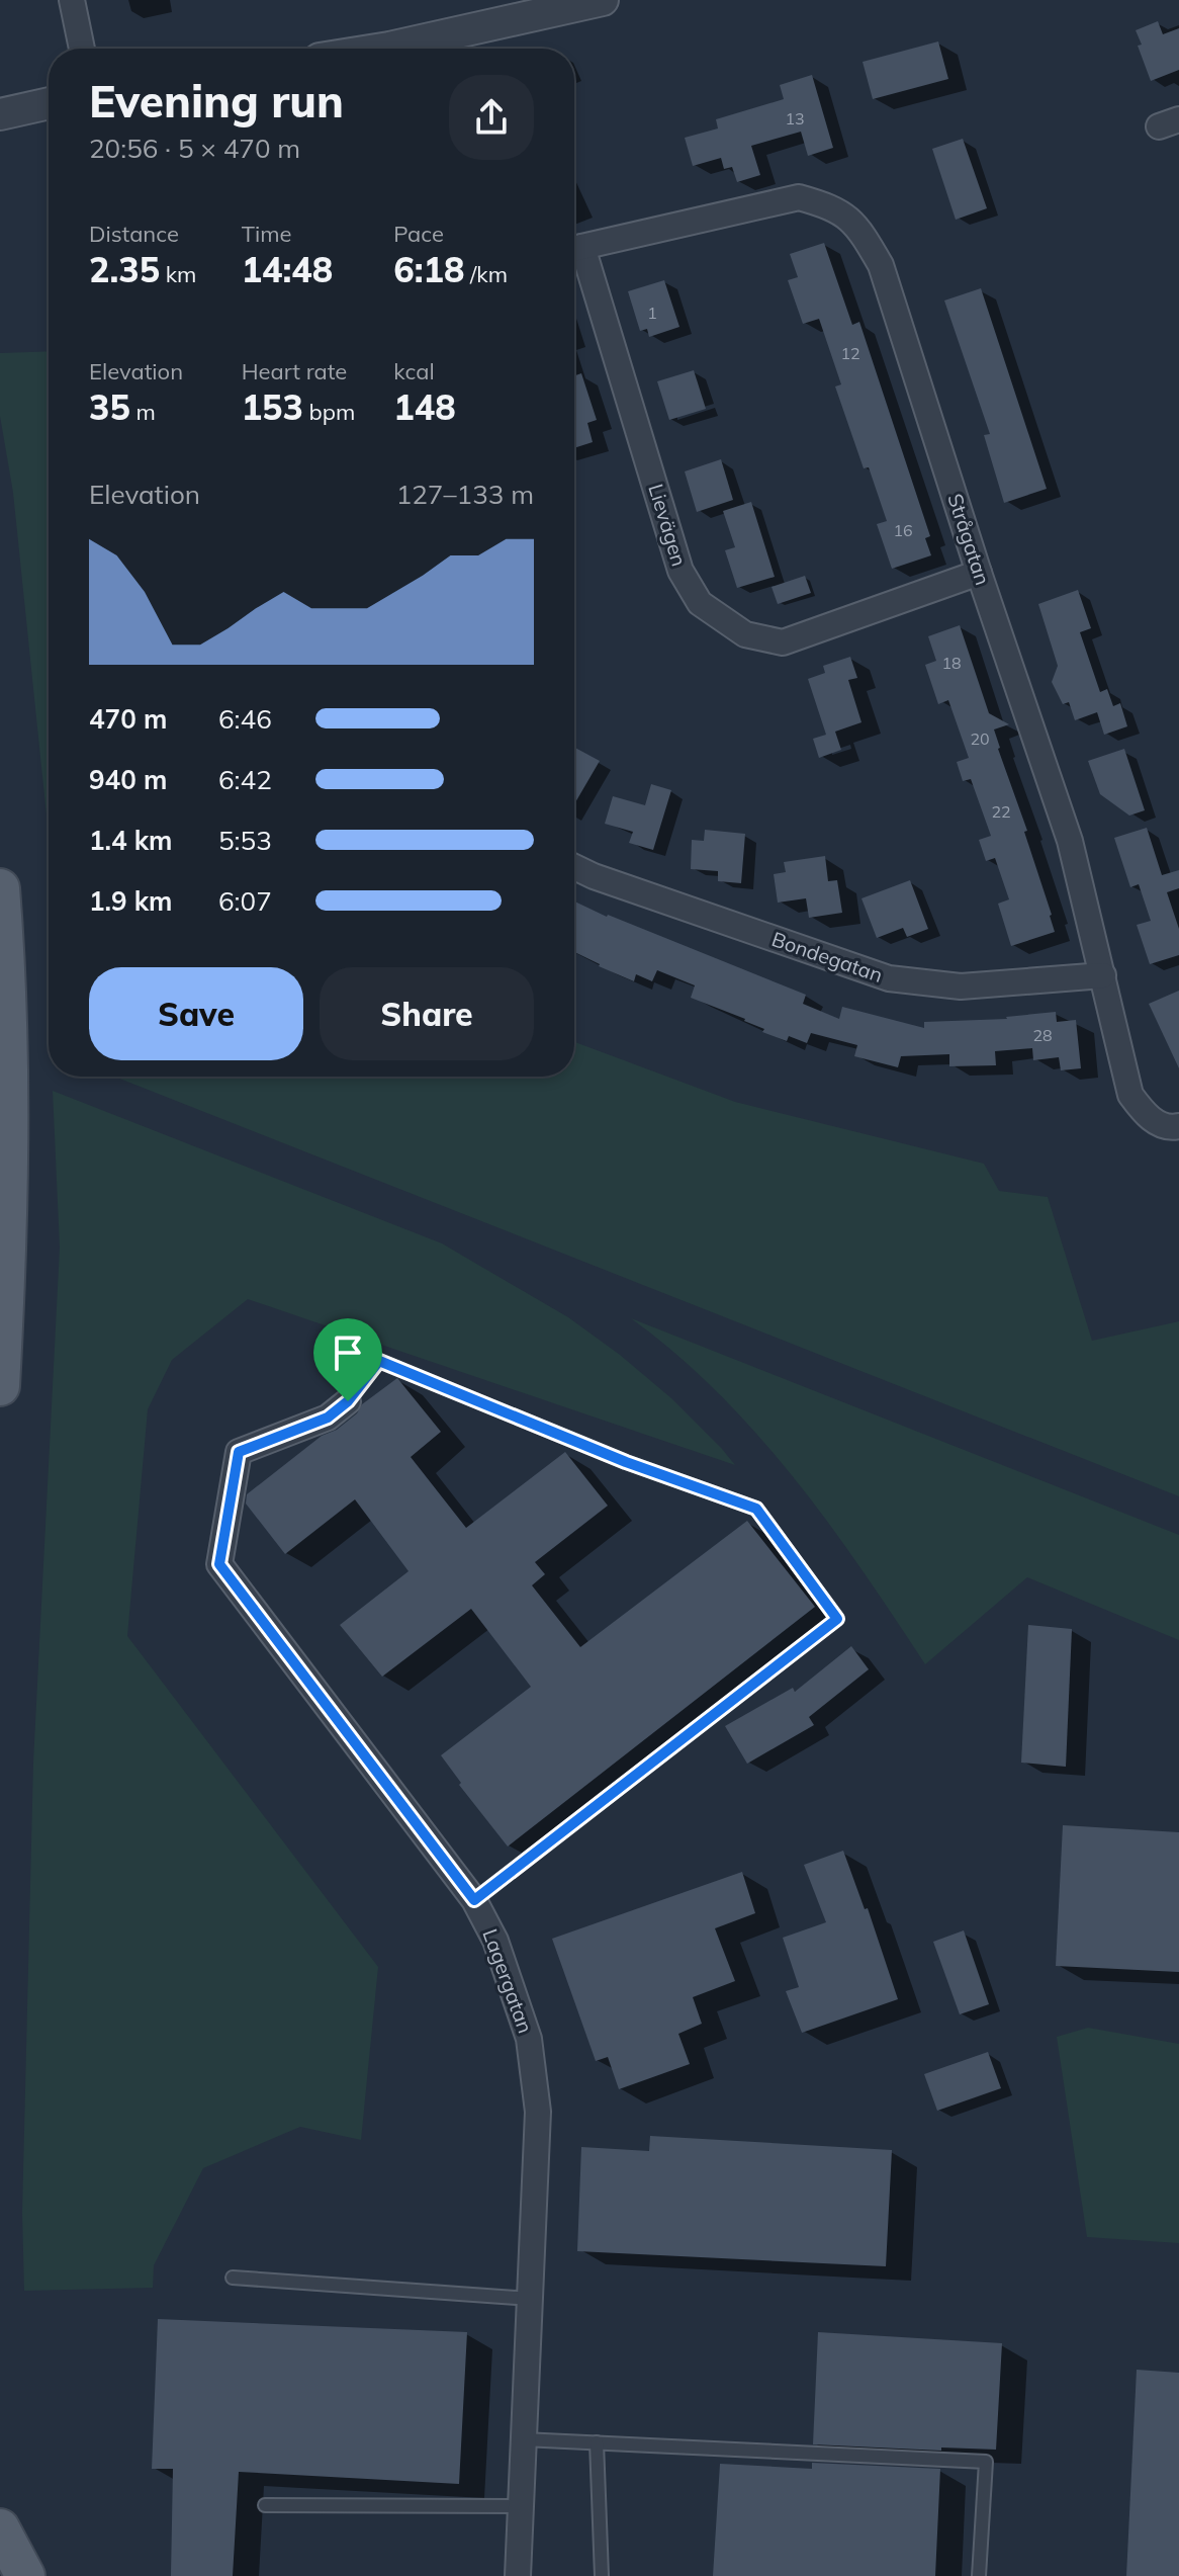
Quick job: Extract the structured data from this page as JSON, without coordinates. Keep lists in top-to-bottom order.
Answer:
{
  "streets": {
    "street": [
      "Lievägen",
      "Strågatan",
      "Bondegatan",
      "Lagergatan"
    ]
  },
  "crossings": [
    ["Lievägen", "Strågatan"],
    ["Strågatan", "Bondegatan"]
  ],
  "house_numbers": [
    "13",
    "1",
    "12",
    "16",
    "18",
    "20",
    "22",
    "28"
  ],
  "page": {
    "heading": ["Evening run", "20:56 · 5 × 470 m"],
    "stats": [
      ["Distance", "2.35 km"],
      ["Time", "14:48"],
      ["Pace", "6:18 /km"],
      ["Elevation", "35 m"],
      ["Heart rate", "153 bpm"],
      ["kcal", "148"]
    ],
    "chart": ["Elevation", "127–133 m"],
    "list": [
      {
        "name": "470 m",
        "note": "6:46"
      },
      {
        "name": "940 m",
        "note": "6:42"
      },
      {
        "name": "1.4 km",
        "note": "5:53"
      },
      {
        "name": "1.9 km",
        "note": "6:07"
      }
    ],
    "buttons": ["Save", "Share"]
  }
}
